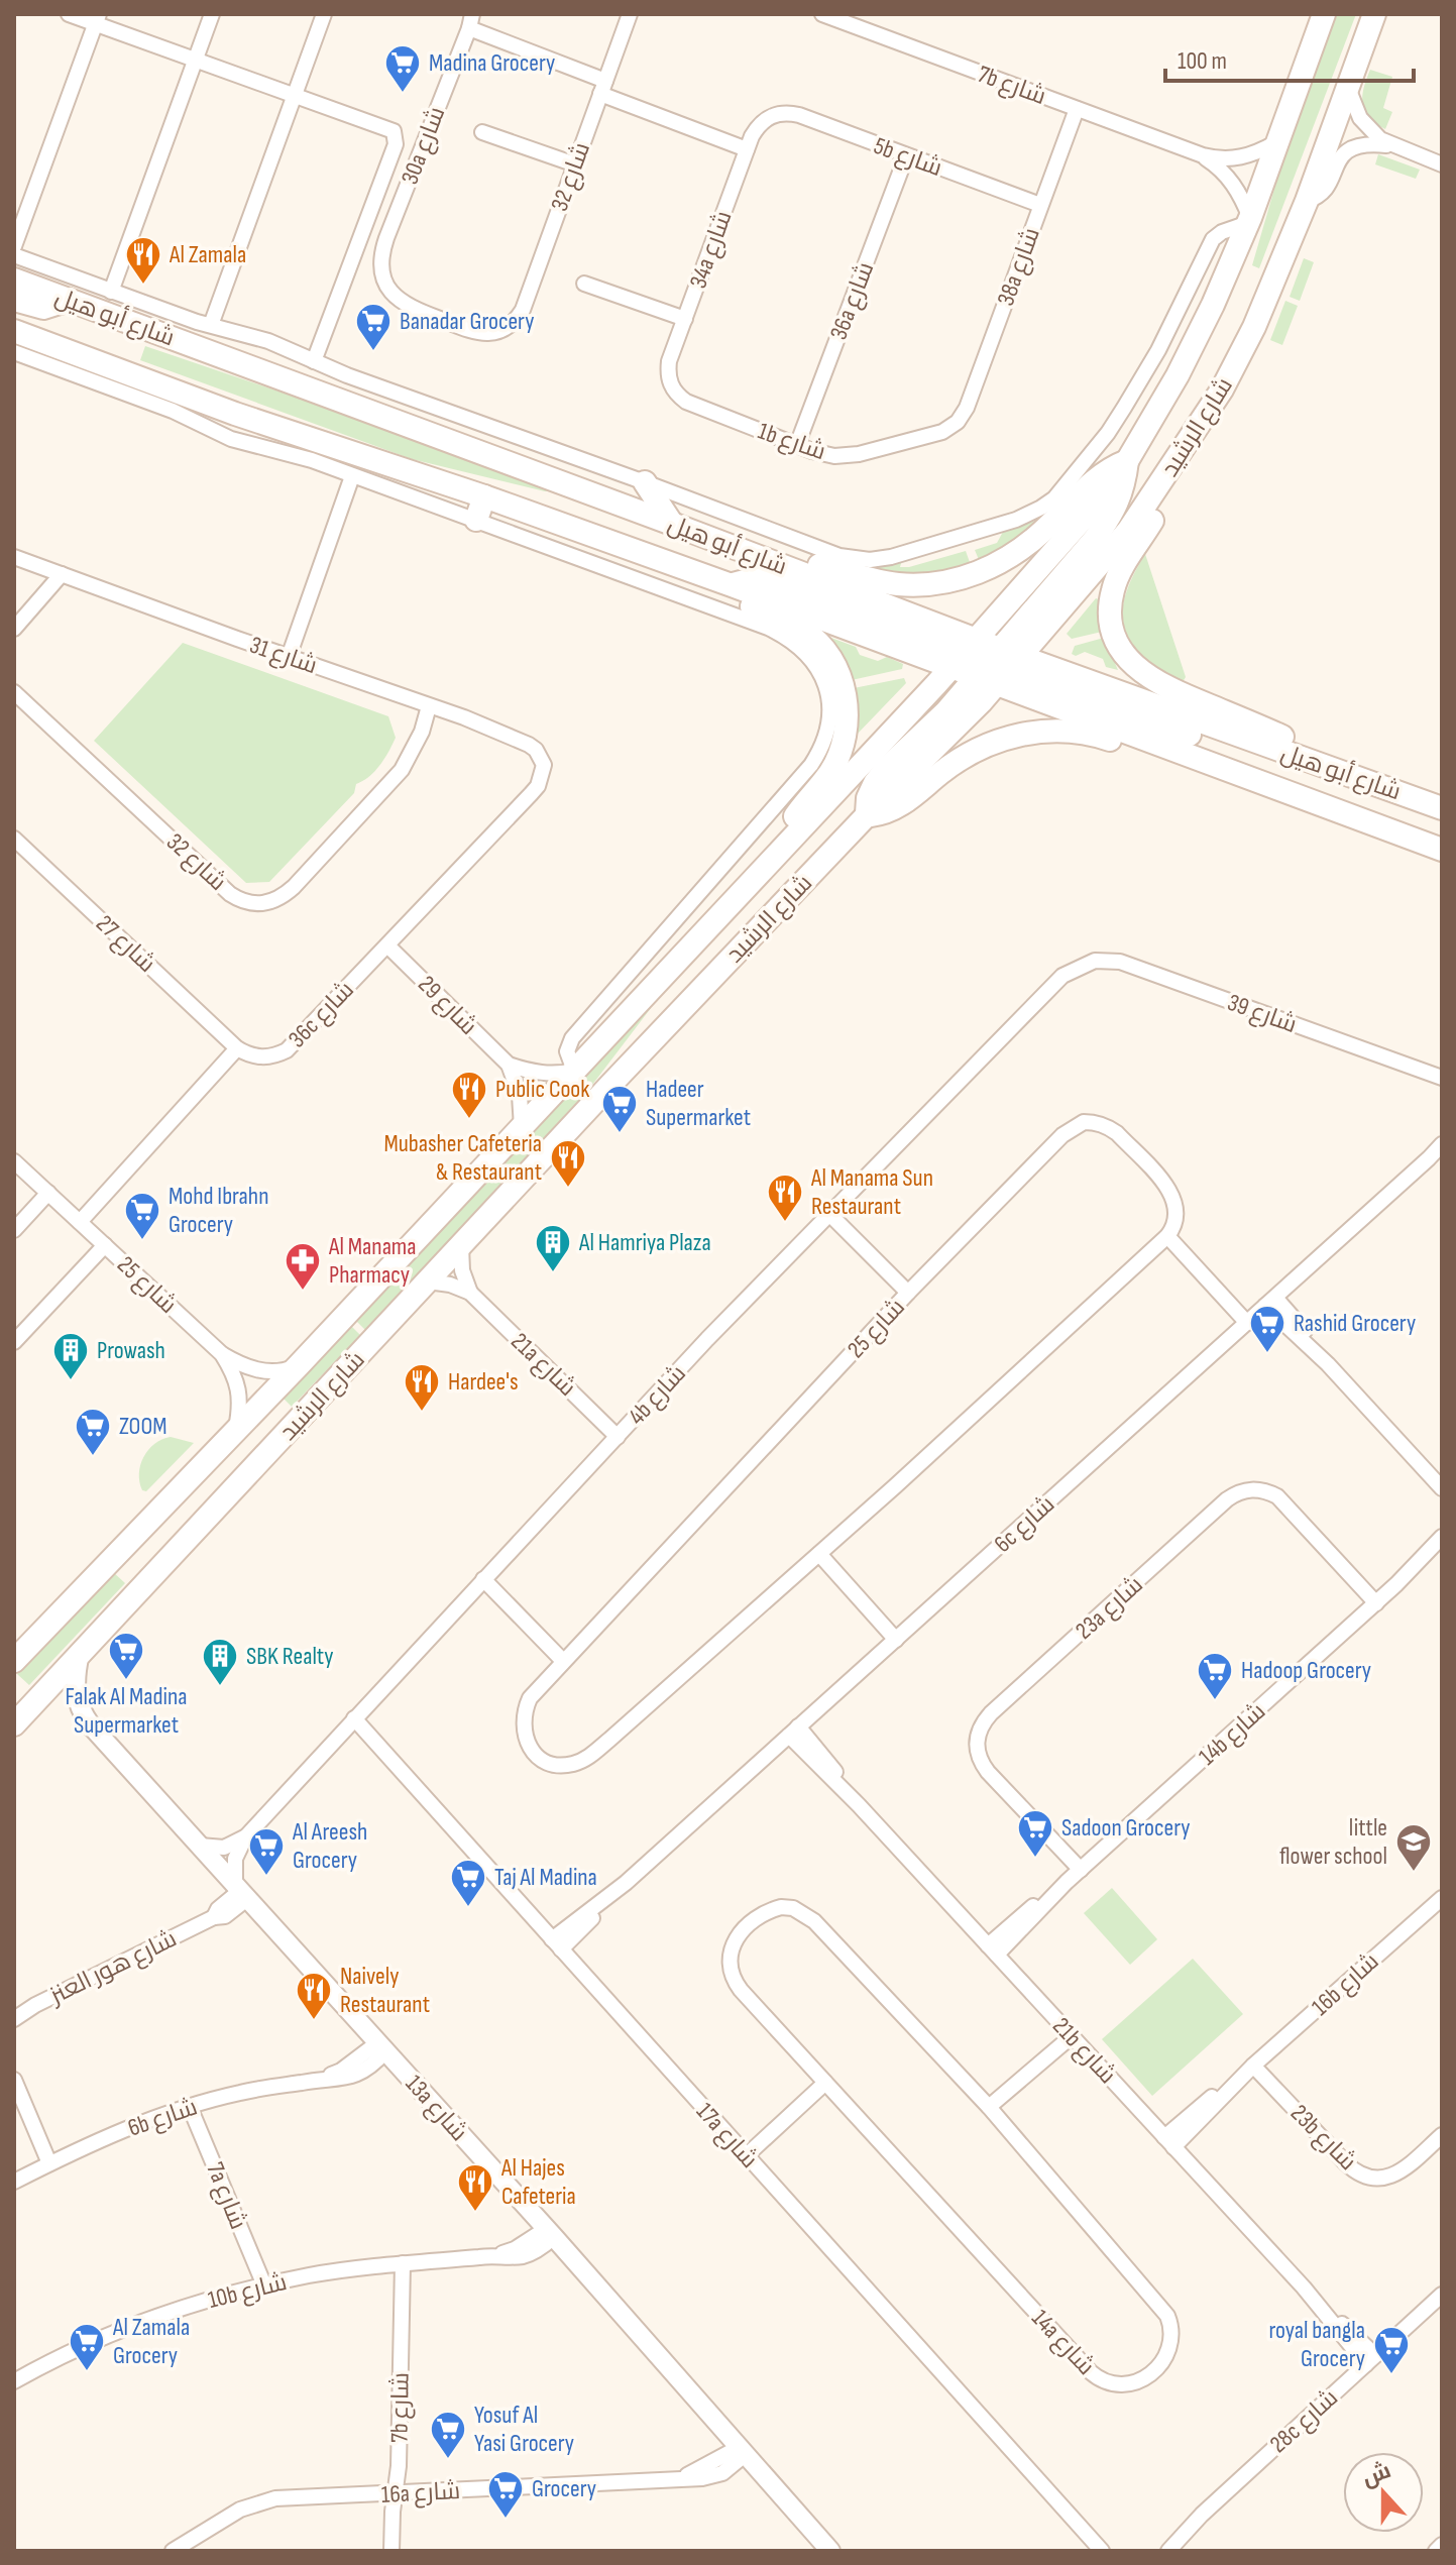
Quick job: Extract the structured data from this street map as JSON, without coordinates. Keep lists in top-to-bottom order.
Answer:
{
  "streets": {
    "main road": ["شارع أبو هيل", "شارع الرشيد"],
    "street": [
      "7b شارع",
      "30a شارع",
      "5b شارع",
      "شارع 32",
      "34a شارع",
      "38a شارع",
      "36a شارع",
      "1b شارع",
      "شارع 31",
      "شارع 27",
      "شارع 29",
      "شارع 39",
      "36c شارع",
      "شارع 25",
      "21a شارع",
      "4b شارع",
      "6c شارع",
      "23a شارع",
      "14b شارع",
      "شارع هور العنز",
      "16b شارع",
      "21b شارع",
      "13a شارع",
      "6b شارع",
      "17a شارع",
      "23b شارع",
      "7a شارع",
      "10b شارع",
      "14a شارع",
      "28c شارع",
      "16a شارع"
    ]
  },
  "crossings": [
    ["7b شارع", "38a شارع"],
    ["7b شارع", "شارع الرشيد"],
    ["7b شارع", "10b شارع"],
    ["7b شارع", "16a شارع"],
    ["30a شارع", "شارع 32"],
    ["5b شارع", "34a شارع"],
    ["5b شارع", "38a شارع"],
    ["5b شارع", "36a شارع"],
    ["شارع 32", "شارع 31"],
    ["34a شارع", "1b شارع"],
    ["38a شارع", "1b شارع"],
    ["36a شارع", "1b شارع"],
    ["شارع أبو هيل", "شارع الرشيد"],
    ["شارع الرشيد", "شارع 29"],
    ["شارع الرشيد", "شارع 25"],
    ["شارع الرشيد", "21a شارع"],
    ["شارع الرشيد", "13a شارع"],
    ["شارع 31", "36c شارع"],
    ["شارع 27", "36c شارع"],
    ["شارع 29", "36c شارع"],
    ["شارع 39", "4b شارع"],
    ["21a شارع", "4b شارع"],
    ["4b شارع", "شارع هور العنز"],
    ["4b شارع", "13a شارع"],
    ["4b شارع", "17a شارع"],
    ["6c شارع", "21b شارع"],
    ["6c شارع", "17a شارع"],
    ["23a شارع", "14b شارع"],
    ["14b شارع", "21b شارع"],
    ["شارع هور العنز", "13a شارع"],
    ["16b شارع", "21b شارع"],
    ["16b شارع", "23b شارع"],
    ["21b شارع", "28c شارع"],
    ["13a شارع", "6b شارع"],
    ["13a شارع", "10b شارع"],
    ["13a شارع", "16a شارع"],
    ["6b شارع", "7a شارع"],
    ["7a شارع", "10b شارع"]
  ],
  "places": {
    "supermarket": [
      "Madina Grocery",
      "Banadar Grocery",
      "Hadeer Supermarket",
      "Mohd Ibrahn Grocery",
      "Rashid Grocery",
      "ZOOM",
      "Falak Al Madina Supermarket",
      "Hadoop Grocery",
      "Sadoon Grocery",
      "Al Areesh Grocery",
      "Taj Al Madina",
      "Al Zamala Grocery",
      "royal bangla Grocery",
      "Yosuf Al Yasi Grocery",
      "Grocery"
    ],
    "restaurant": [
      "Al Zamala",
      "Public Cook",
      "Mubasher Cafeteria & Restaurant",
      "Al Manama Sun Restaurant",
      "Hardee's",
      "Naively Restaurant",
      "Al Hajes Cafeteria"
    ],
    "building": ["Al Hamriya Plaza", "Prowash", "SBK Realty"],
    "pharmacy": ["Al Manama Pharmacy"],
    "school or university": ["little flower school"]
  },
  "scale_bar": "100 m",
  "north": "top"
}
